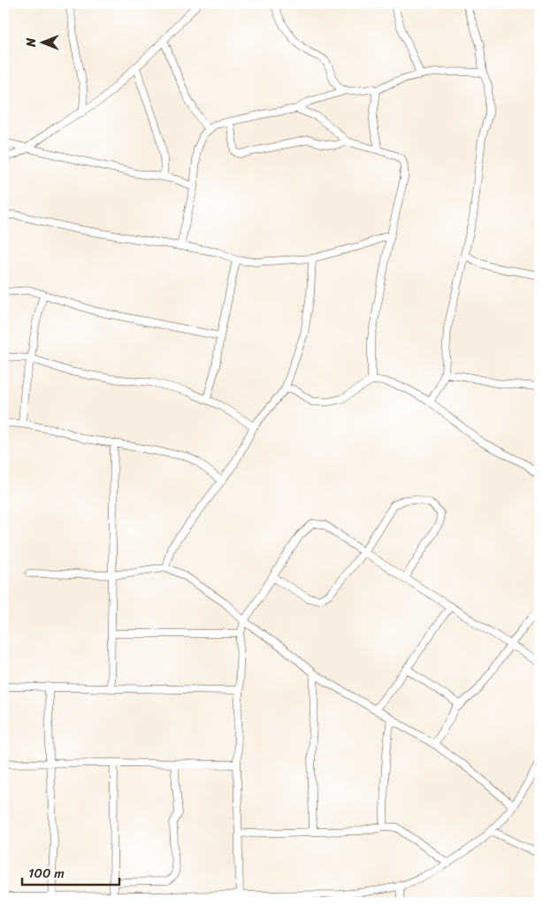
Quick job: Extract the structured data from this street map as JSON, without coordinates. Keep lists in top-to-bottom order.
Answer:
{
  "scale_bar": "100 m",
  "north": "left"
}
